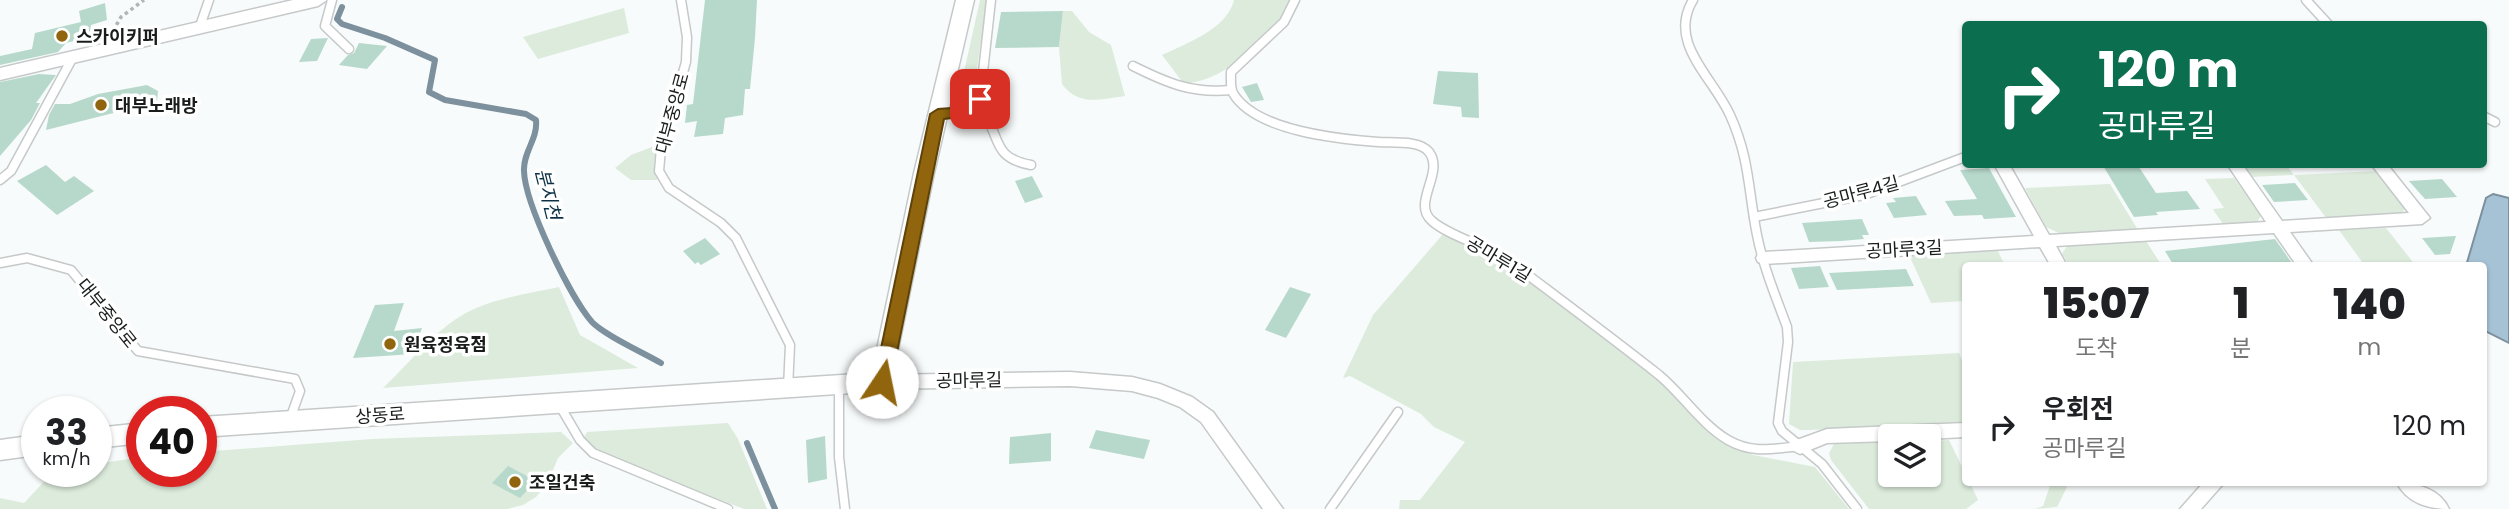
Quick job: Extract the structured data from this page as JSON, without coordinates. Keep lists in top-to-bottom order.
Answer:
{
  "streets": {
    "street": ["공마루3길", "공마루길", "상동로"],
    "lane": ["대부중앙로", "공마루4길", "공마루1길"]
  },
  "crossings": [
    ["대부중앙로", "상동로"],
    ["공마루길", "상동로"]
  ],
  "water": ["분지천"],
  "places": [
    "스카이키퍼",
    "대부노래방",
    "원육정육점",
    "조일건축"
  ],
  "page": {
    "turn": ["120 m", "공마루길"],
    "eta": [
      "15:07",
      "도착",
      "1",
      "분",
      "140",
      "m"
    ],
    "list": [
      {
        "name": "우회전",
        "note": "공마루길",
        "value": "120 m"
      }
    ],
    "speed": "33 km/h",
    "limit": "40"
  }
}
